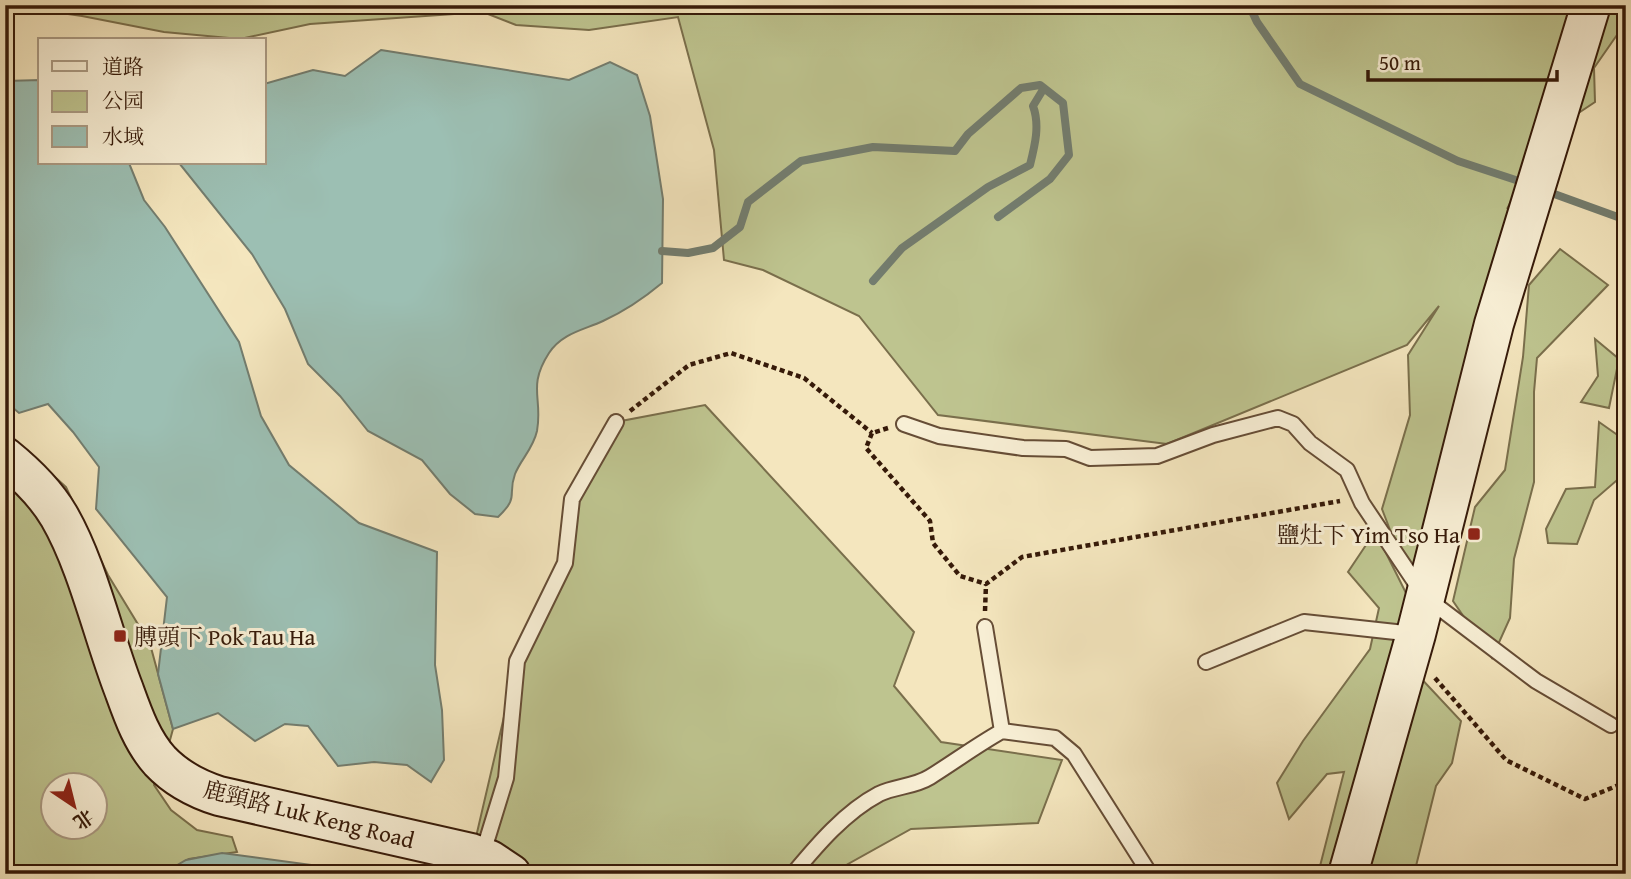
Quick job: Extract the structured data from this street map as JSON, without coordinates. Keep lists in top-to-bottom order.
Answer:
{
  "streets": {
    "main road": ["鹿頸路 Luk Keng Road"]
  },
  "places": {
    "transit": ["鹽灶下 Yim Tso Ha", "膊頭下 Pok Tau Ha"]
  },
  "legend": ["道路", "公园", "水域"],
  "scale_bar": "50 m",
  "north": "bottom right"
}
